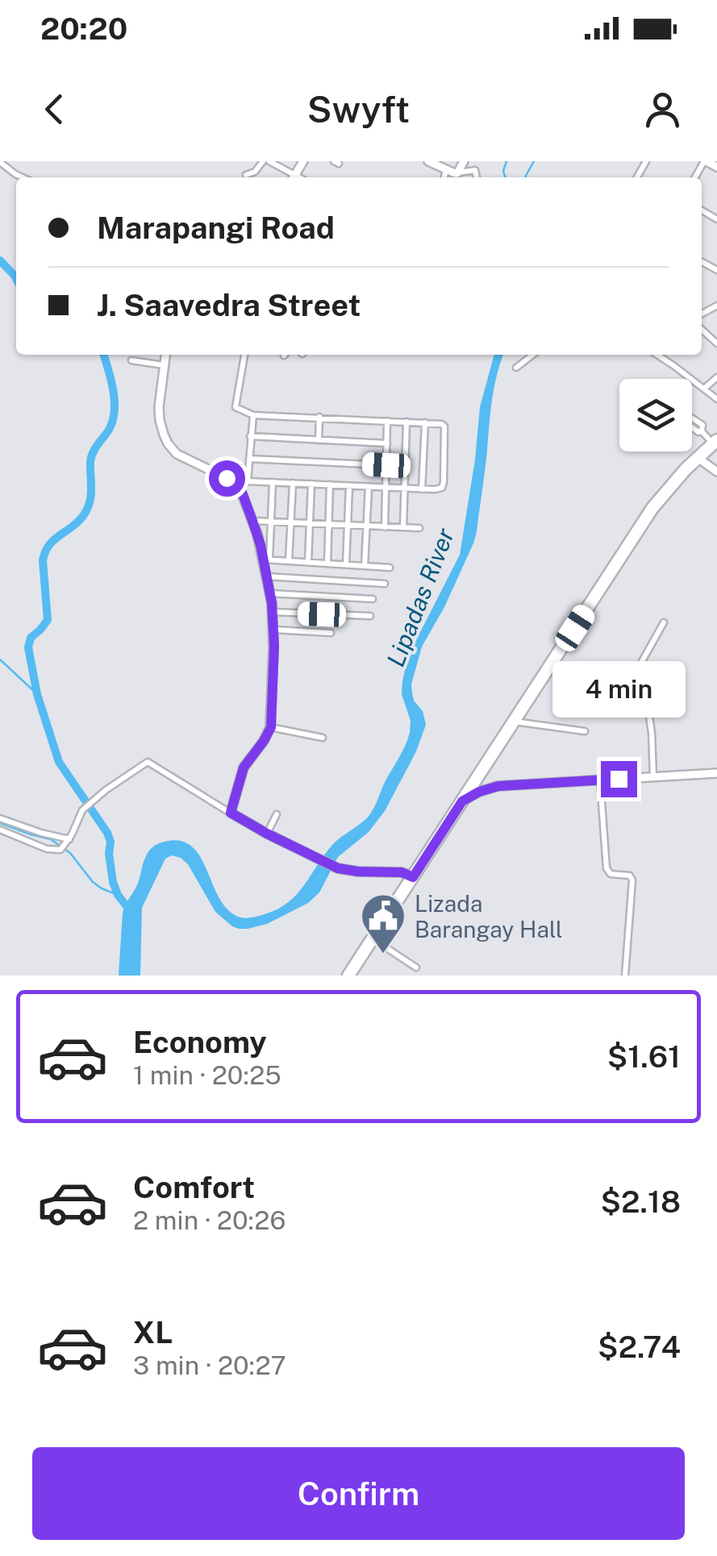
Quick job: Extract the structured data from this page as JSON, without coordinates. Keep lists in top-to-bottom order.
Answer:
{
  "water": ["Lipadas River"],
  "places": {
    "public building": ["Lizada Barangay Hall"]
  },
  "page": {
    "status": "20:20",
    "header": "Swyft",
    "banner": ["Marapangi Road", "J. Saavedra Street"],
    "bubble": "4 min",
    "list": [
      {
        "name": "Economy",
        "note": "1 min · 20:25",
        "value": "$1.61"
      },
      {
        "name": "Comfort",
        "note": "2 min · 20:26",
        "value": "$2.18"
      },
      {
        "name": "XL",
        "note": "3 min · 20:27",
        "value": "$2.74"
      }
    ],
    "buttons": "Confirm"
  }
}
